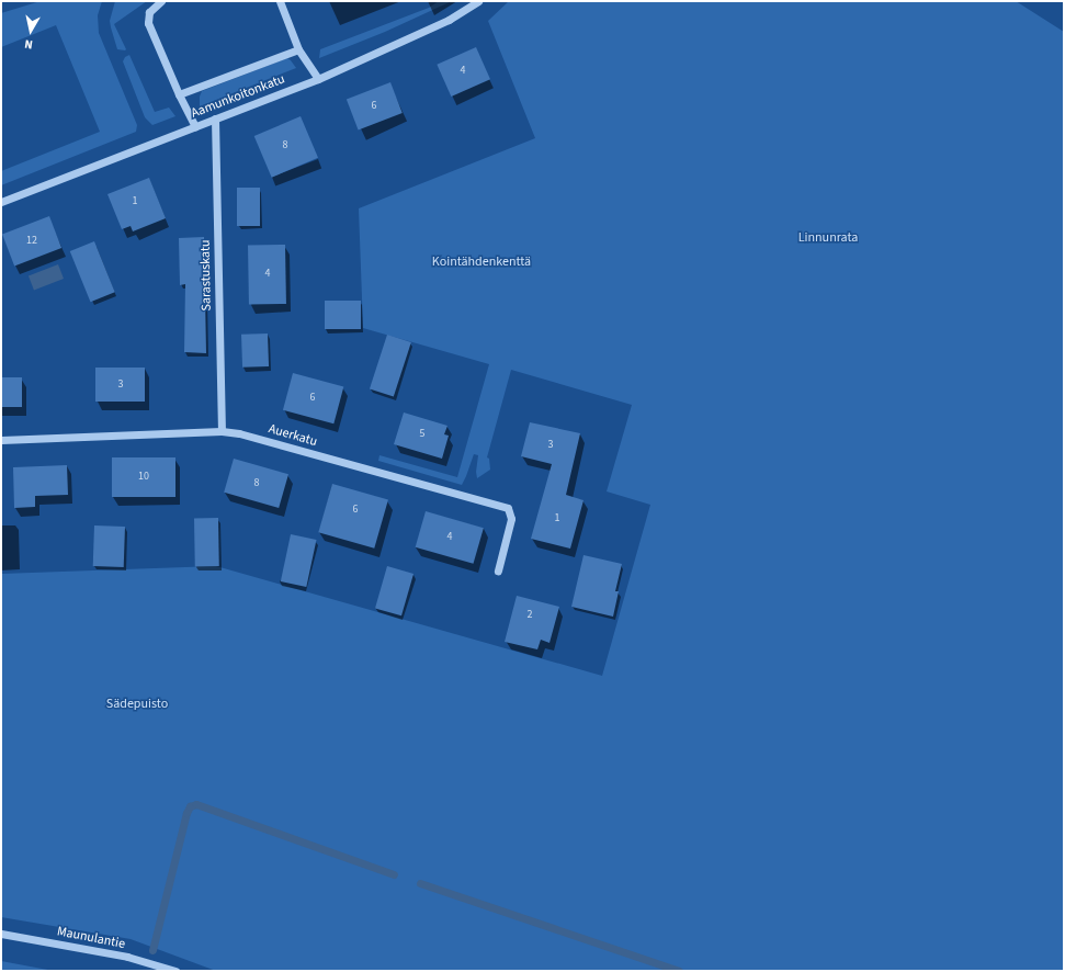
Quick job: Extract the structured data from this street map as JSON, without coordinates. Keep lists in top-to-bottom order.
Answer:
{
  "streets": {
    "street": [
      "Aamunkoitonkatu",
      "Sarastuskatu",
      "Auerkatu",
      "Maunulantie"
    ]
  },
  "crossings": [
    ["Aamunkoitonkatu", "Sarastuskatu"],
    ["Sarastuskatu", "Auerkatu"]
  ],
  "parks": ["Linnunrata", "Kointähdenkenttä", "Sädepuisto"],
  "house_numbers": [
    "4",
    "6",
    "8",
    "1",
    "12",
    "4",
    "3",
    "6",
    "5",
    "3",
    "10",
    "8",
    "6",
    "1",
    "4",
    "2"
  ],
  "north": "bottom"
}
